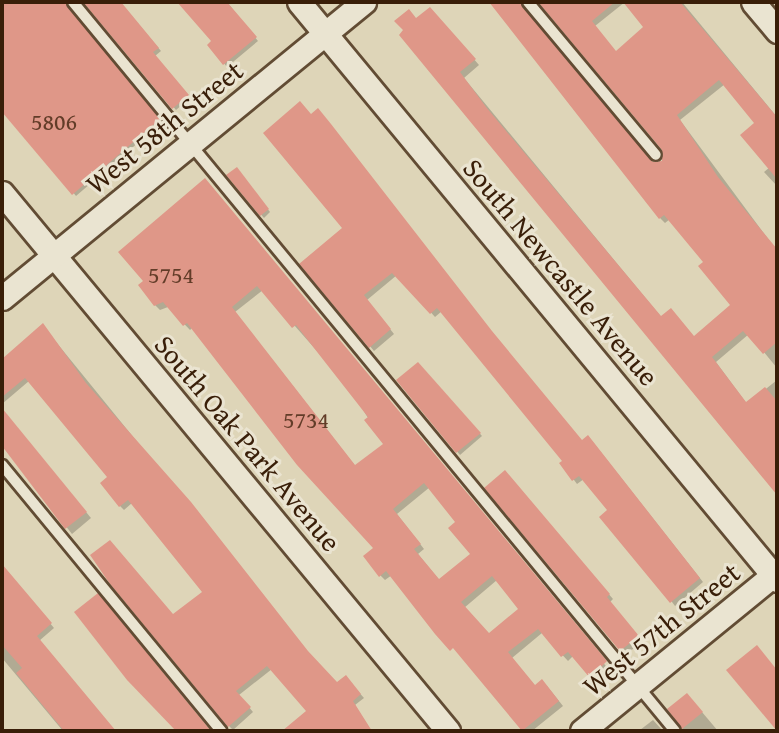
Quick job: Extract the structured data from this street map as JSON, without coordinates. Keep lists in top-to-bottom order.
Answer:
{
  "streets": {
    "street": [
      "West 58th Street",
      "South Newcastle Avenue",
      "South Oak Park Avenue",
      "West 57th Street"
    ]
  },
  "crossings": [
    ["West 58th Street", "South Newcastle Avenue"],
    ["West 58th Street", "South Oak Park Avenue"],
    ["South Newcastle Avenue", "West 57th Street"]
  ],
  "house_numbers": ["5806", "5754", "5734"]
}
